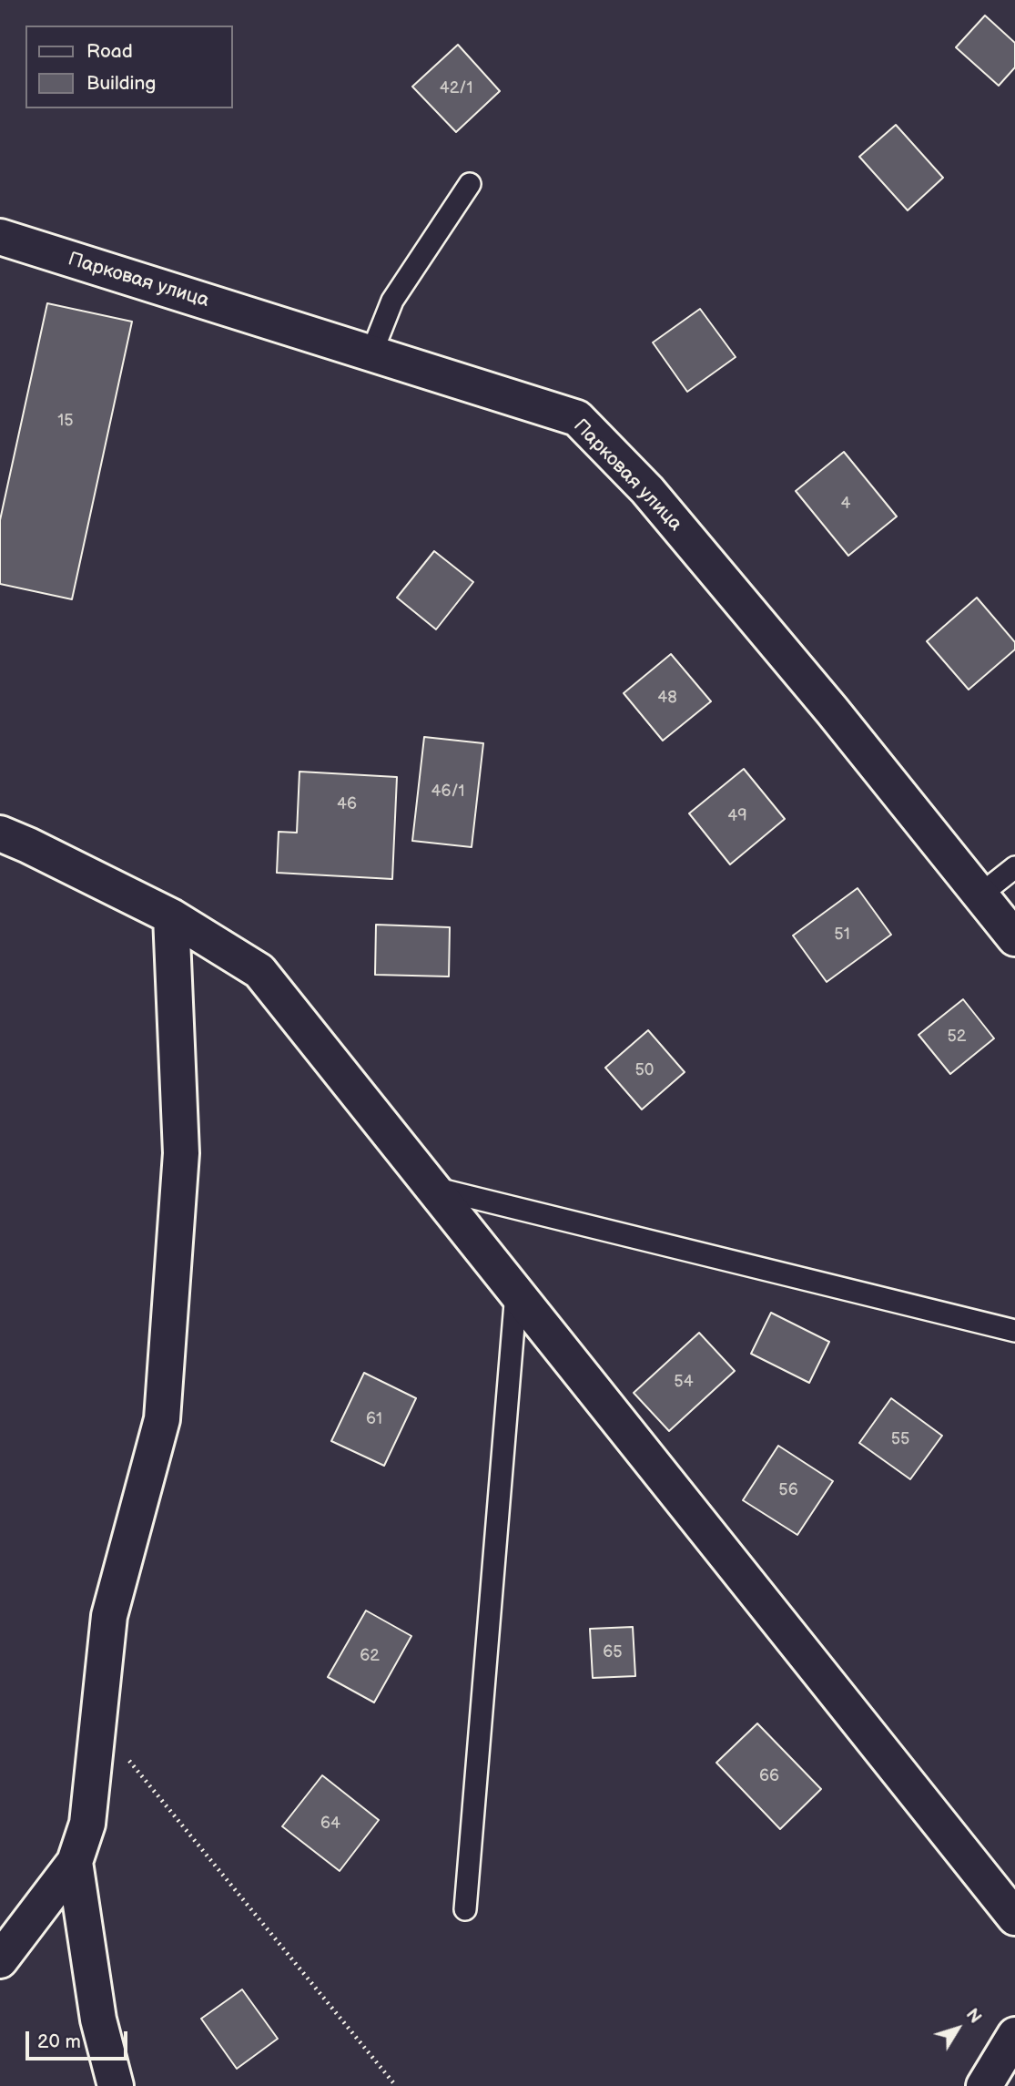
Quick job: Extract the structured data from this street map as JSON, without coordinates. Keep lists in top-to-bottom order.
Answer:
{
  "streets": {
    "street": ["Парковая улица"]
  },
  "house_numbers": [
    "42/1",
    "15",
    "4",
    "48",
    "46/1",
    "46",
    "49",
    "51",
    "52",
    "50",
    "54",
    "61",
    "55",
    "56",
    "65",
    "62",
    "66",
    "64"
  ],
  "legend": ["Road", "Building"],
  "scale_bar": "20 m",
  "north": "top right"
}
